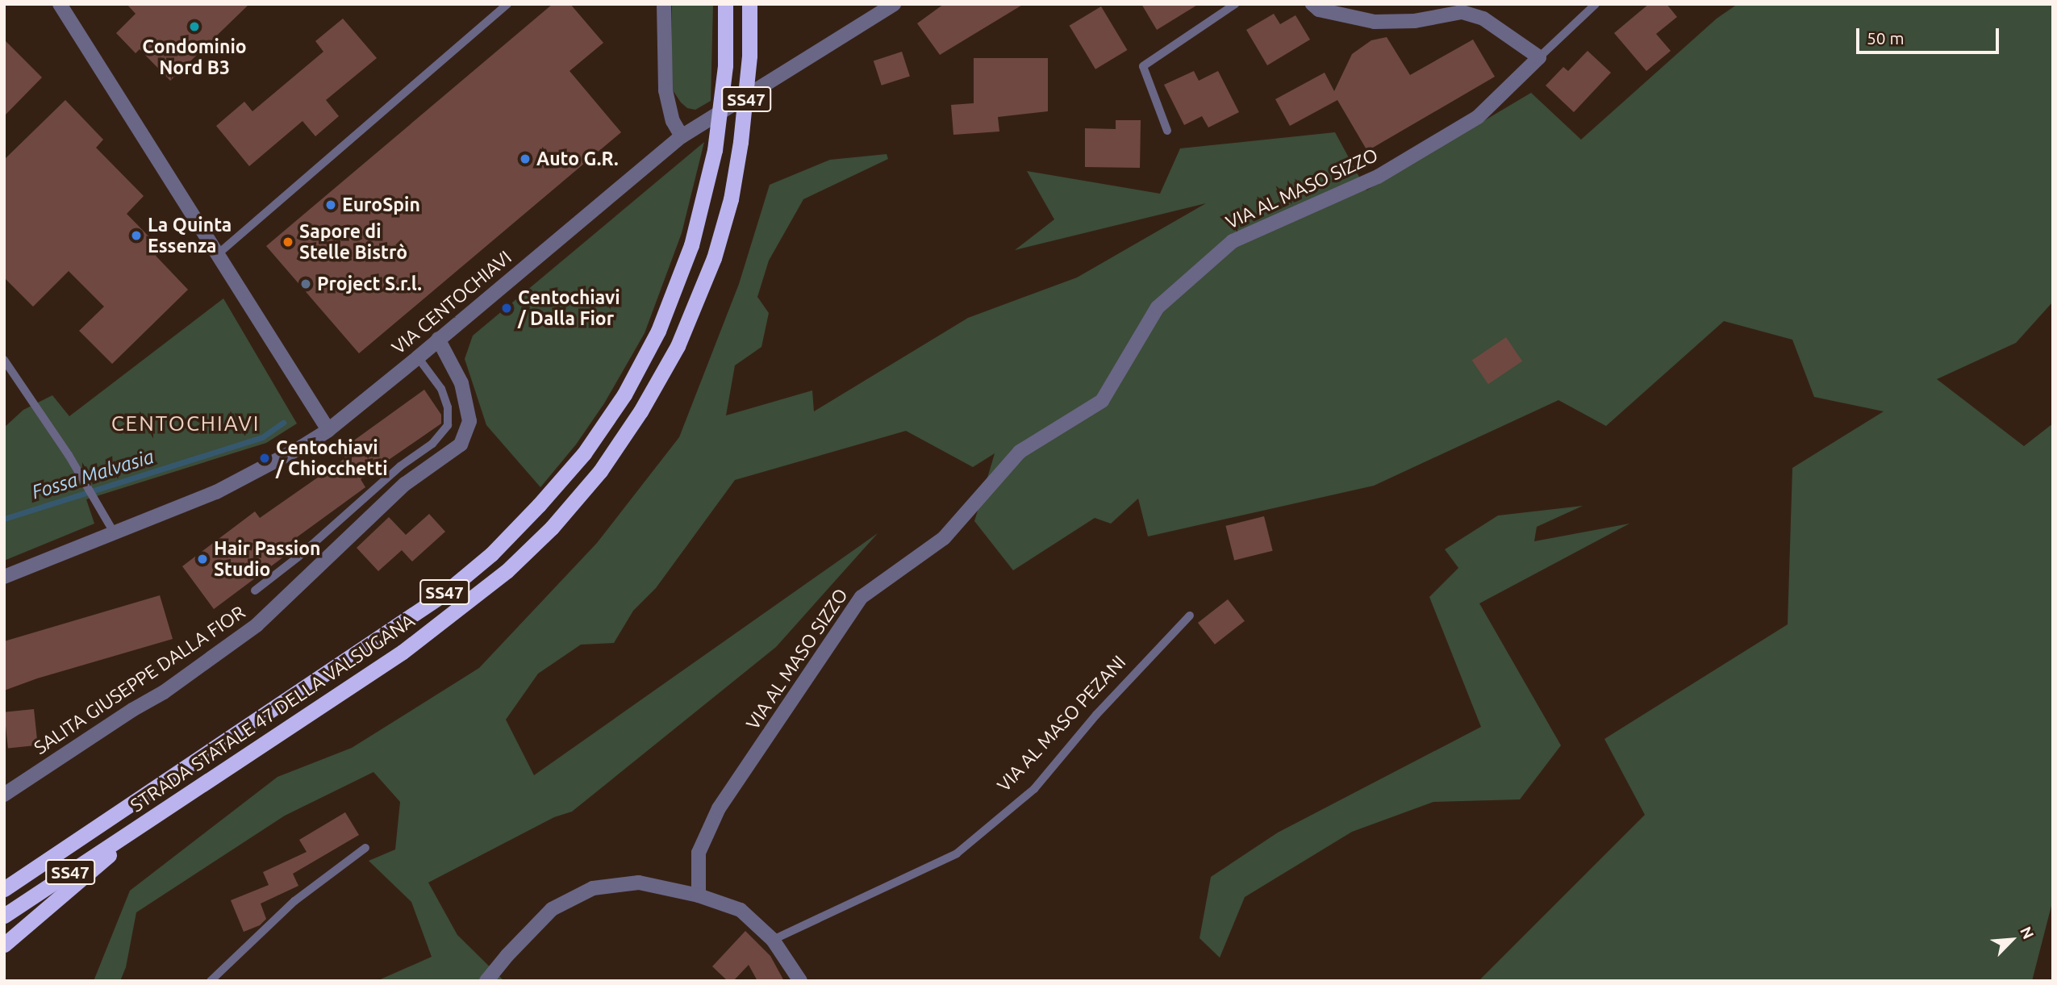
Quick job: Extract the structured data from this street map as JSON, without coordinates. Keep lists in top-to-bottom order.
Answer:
{
  "streets": {
    "highway": ["SS47", "STRADA STATALE 47 DELLA VALSUGANA"],
    "street": ["VIA AL MASO SIZZO", "VIA CENTOCHIAVI", "SALITA GIUSEPPE DALLA FIOR"],
    "lane": ["VIA AL MASO PEZANI"]
  },
  "crossings": [
    ["VIA CENTOCHIAVI", "SALITA GIUSEPPE DALLA FIOR"]
  ],
  "districts": ["CENTOCHIAVI"],
  "water": ["Fossa Malvasia"],
  "places": [
    "Condominio Nord B3",
    "Auto G.R.",
    "EuroSpin",
    "La Quinta Essenza",
    "Sapore di Stelle Bistrò",
    "Project S.r.l.",
    "Centochiavi / Dalla Fior",
    "Centochiavi / Chiocchetti",
    "Hair Passion Studio"
  ],
  "scale_bar": "50 m",
  "north": "top right"
}
